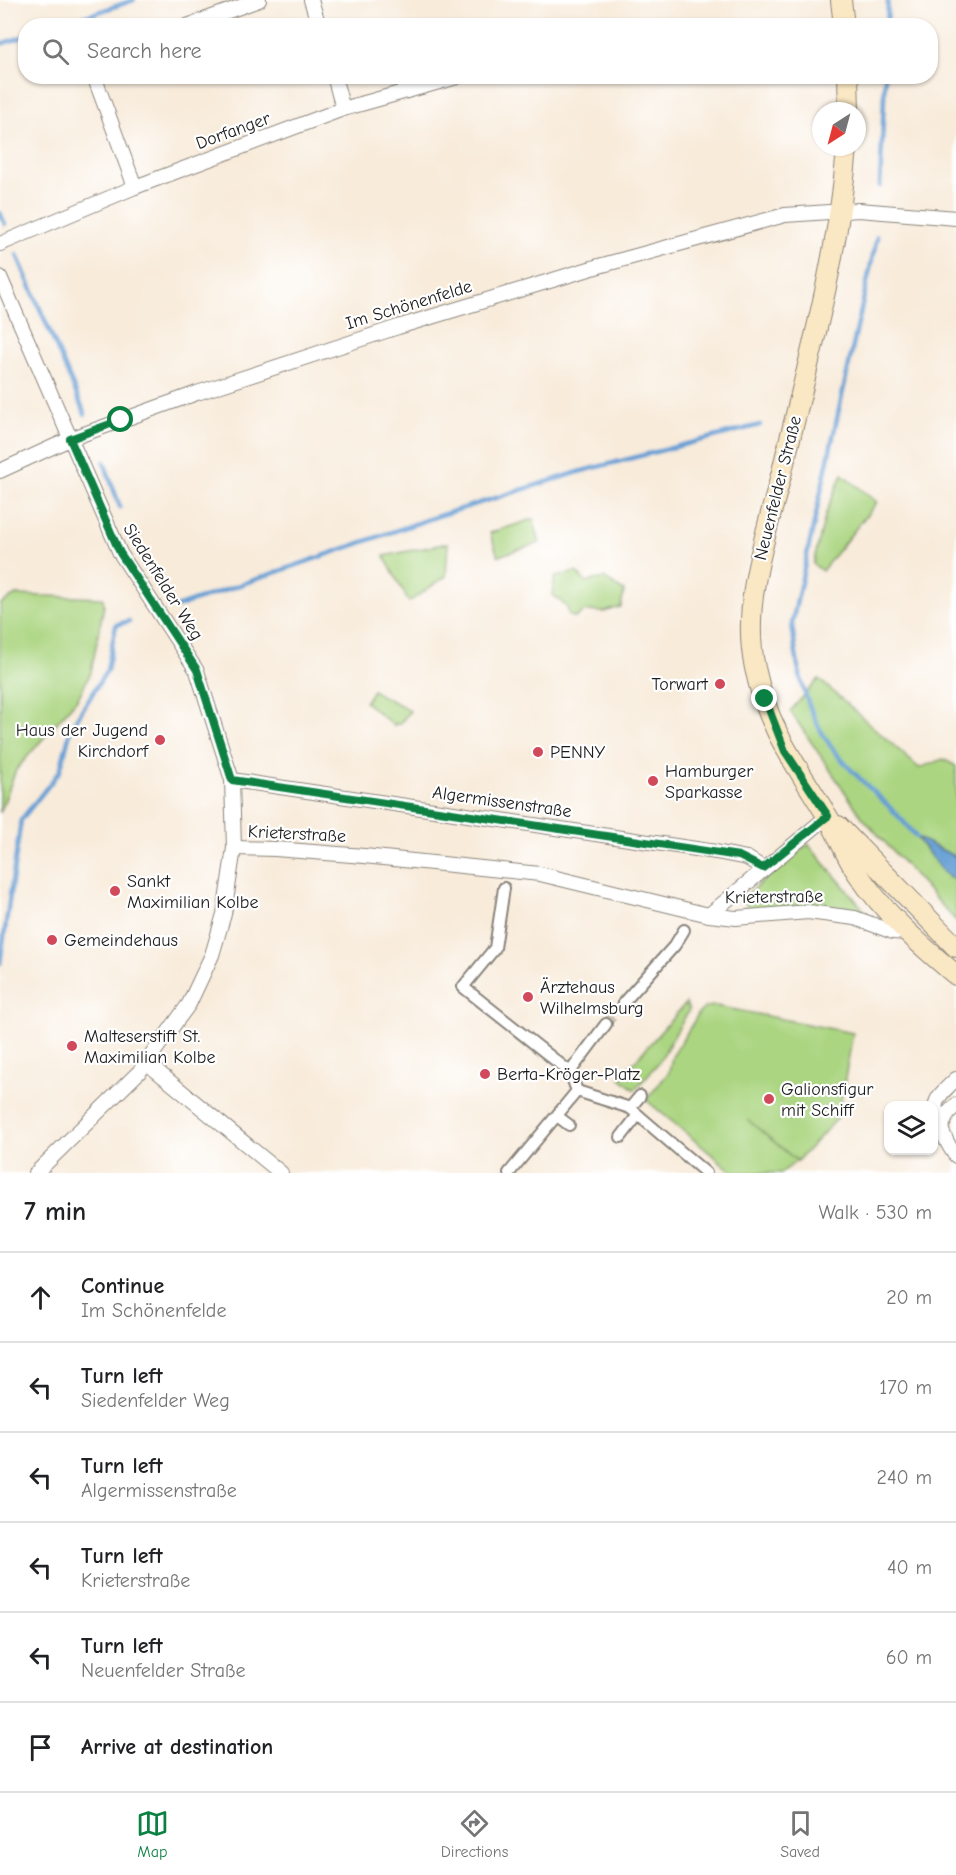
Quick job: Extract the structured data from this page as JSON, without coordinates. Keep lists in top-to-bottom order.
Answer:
{
  "streets": {
    "main road": ["Neuenfelder Straße"],
    "street": [
      "Dorfanger",
      "Im Schönenfelde",
      "Siedenfelder Weg",
      "Algermissenstraße",
      "Krieterstraße"
    ]
  },
  "crossings": [
    ["Im Schönenfelde", "Neuenfelder Straße"],
    ["Im Schönenfelde", "Siedenfelder Weg"],
    ["Neuenfelder Straße", "Krieterstraße"],
    ["Siedenfelder Weg", "Algermissenstraße"],
    ["Siedenfelder Weg", "Krieterstraße"],
    ["Algermissenstraße", "Krieterstraße"]
  ],
  "places": [
    "Torwart",
    "Haus der Jugend Kirchdorf",
    "PENNY",
    "Hamburger Sparkasse",
    "Sankt Maximilian Kolbe",
    "Gemeindehaus",
    "Ärztehaus Wilhelmsburg",
    "Malteserstift St. Maximilian Kolbe",
    "Berta-Kröger-Platz",
    "Galionsfigur mit Schiff"
  ],
  "north": "bottom left",
  "page": {
    "search": "Search here",
    "heading": ["7 min", "Walk · 530 m"],
    "list": [
      ["Continue", "Im Schönenfelde", "20 m"],
      ["Turn left", "Siedenfelder Weg", "170 m"],
      ["Turn left", "Algermissenstraße", "240 m"],
      ["Turn left", "Krieterstraße", "40 m"],
      ["Turn left", "Neuenfelder Straße", "60 m"],
      "Arrive at destination"
    ],
    "nav": ["Map", "Directions", "Saved"]
  }
}
